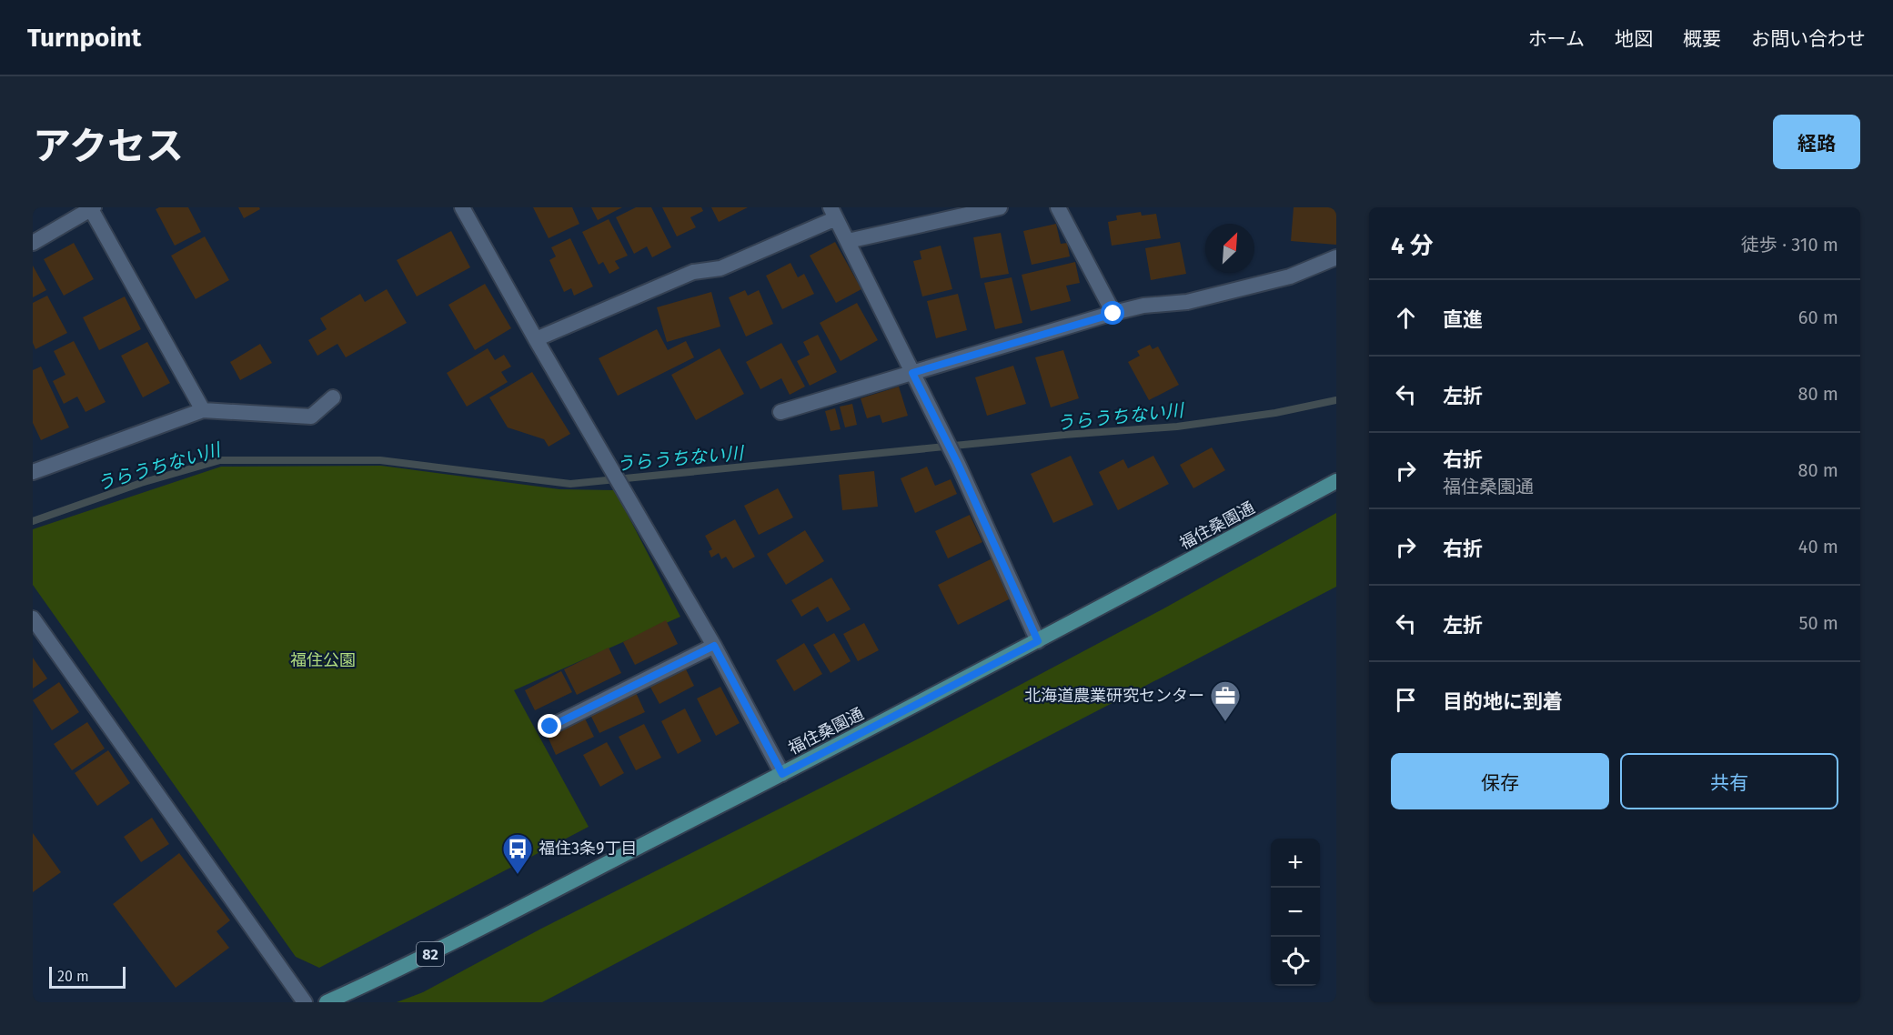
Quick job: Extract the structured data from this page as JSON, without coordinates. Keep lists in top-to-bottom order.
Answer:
{
  "streets": {
    "main road": ["福住桑園通", "82"]
  },
  "water": ["うらうちない川"],
  "parks": ["福住公園"],
  "places": {
    "office": ["北海道農業研究センター"],
    "bus stop": ["福住3条9丁目"]
  },
  "scale_bar": "20 m",
  "north": "top right",
  "page": {
    "header": "Turnpoint",
    "nav": [
      "ホーム",
      "地図",
      "概要",
      "お問い合わせ"
    ],
    "title": "アクセス",
    "buttons": [
      "経路",
      ["保存", "共有"]
    ],
    "heading": ["4 分", "徒歩 · 310 m"],
    "list": [
      ["直進", "60 m"],
      ["左折", "80 m"],
      ["右折", "福住桑園通", "80 m"],
      ["右折", "40 m"],
      ["左折", "50 m"],
      "目的地に到着"
    ],
    "map_buttons": ["+", "−"],
    "scale": "20 m"
  }
}
